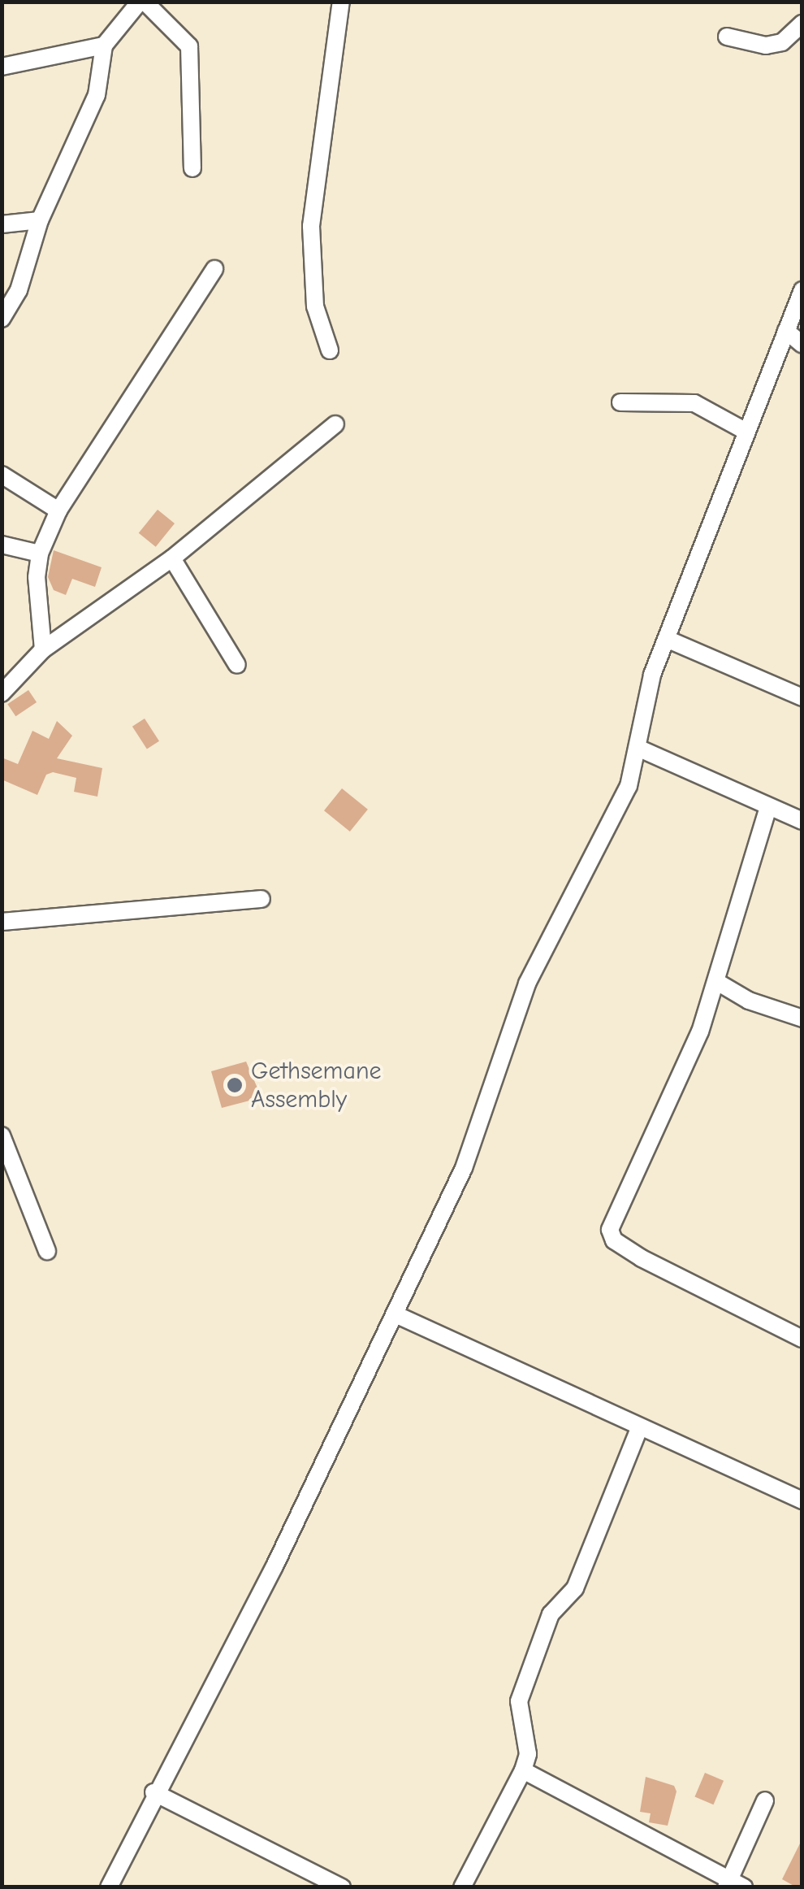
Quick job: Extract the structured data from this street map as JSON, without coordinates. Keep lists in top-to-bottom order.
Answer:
{
  "places": ["Gethsemane Assembly"]
}
